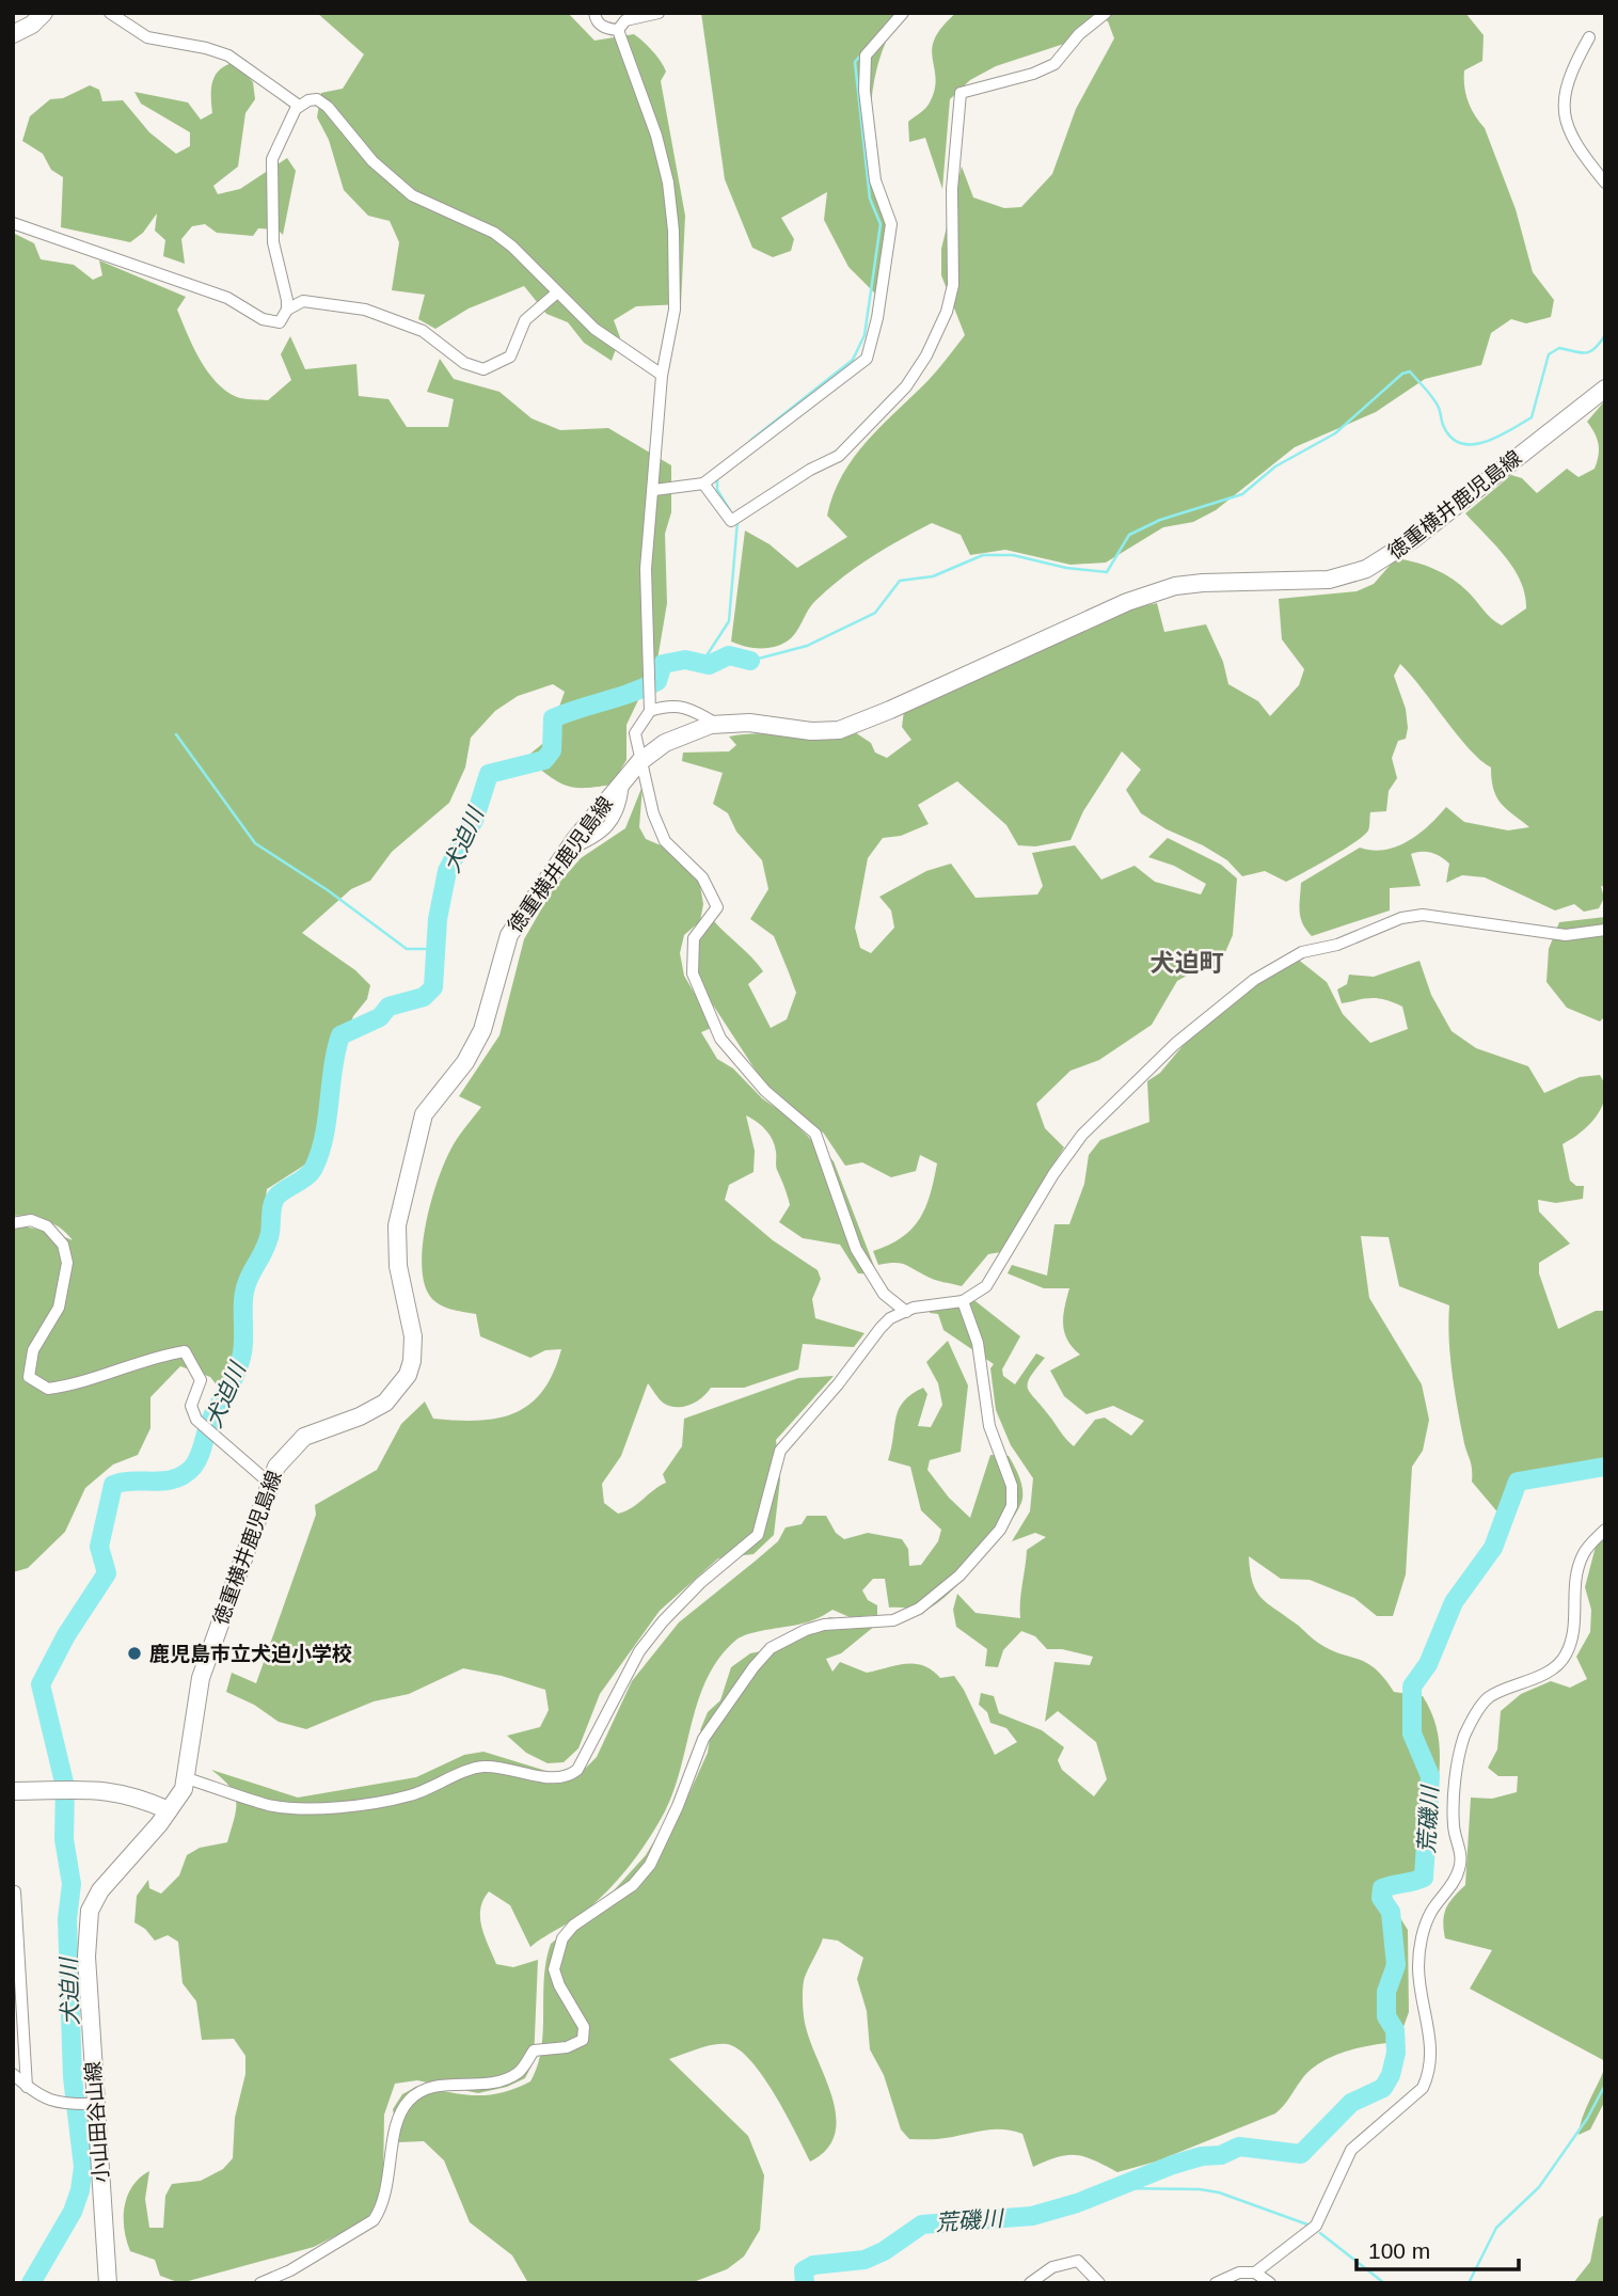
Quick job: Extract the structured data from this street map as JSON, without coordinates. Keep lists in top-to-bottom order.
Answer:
{
  "streets": {
    "main road": ["徳重横井鹿児島線", "小山田谷山線"]
  },
  "crossings": [
    ["徳重横井鹿児島線", "小山田谷山線"]
  ],
  "districts": ["犬迫町"],
  "water": ["犬迫川", "荒磯川"],
  "places": ["鹿児島市立犬迫小学校"],
  "scale_bar": "100 m"
}
